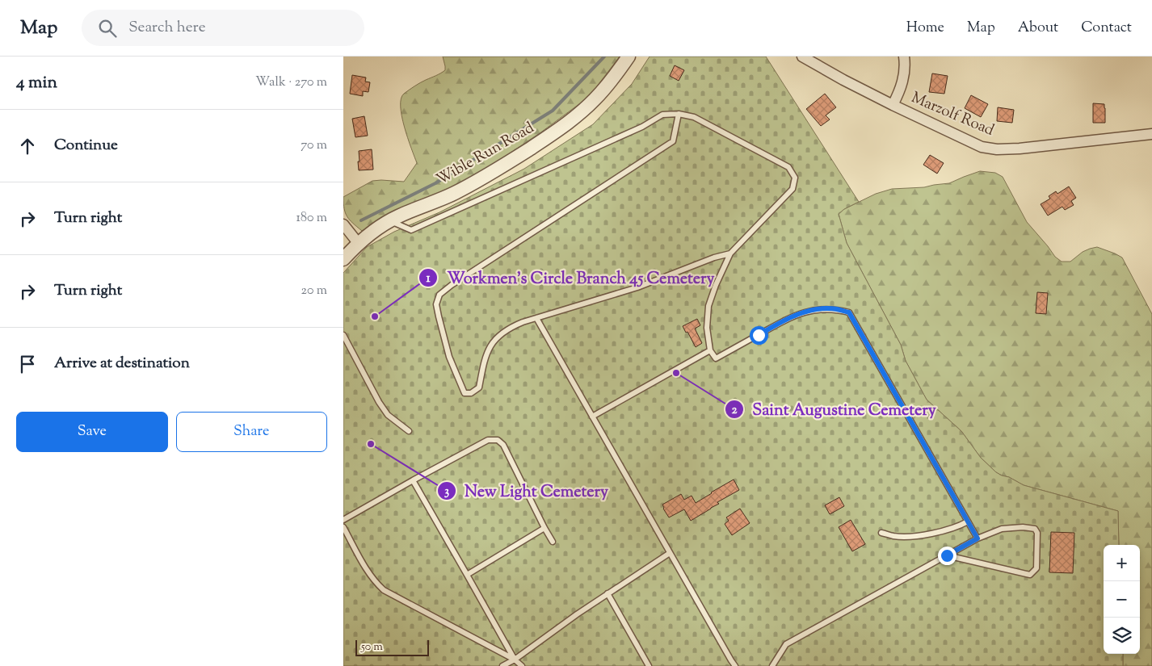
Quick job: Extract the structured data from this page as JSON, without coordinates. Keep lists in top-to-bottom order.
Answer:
{
  "streets": {
    "street": ["Marzolf Road", "Wible Run Road"]
  },
  "places": ["Workmen's Circle Branch 45 Cemetery", "Saint Augustine Cemetery", "New Light Cemetery"],
  "scale_bar": "50 m",
  "page": {
    "header": "Map",
    "search": "Search here",
    "nav": [
      "Home",
      "Map",
      "About",
      "Contact"
    ],
    "heading": ["4 min", "Walk · 270 m"],
    "list": [
      ["Continue", "70 m"],
      ["Turn right", "180 m"],
      ["Turn right", "20 m"],
      "Arrive at destination"
    ],
    "buttons": ["Save", "Share"],
    "map_buttons": ["+", "−"],
    "scale": "50 m"
  }
}
